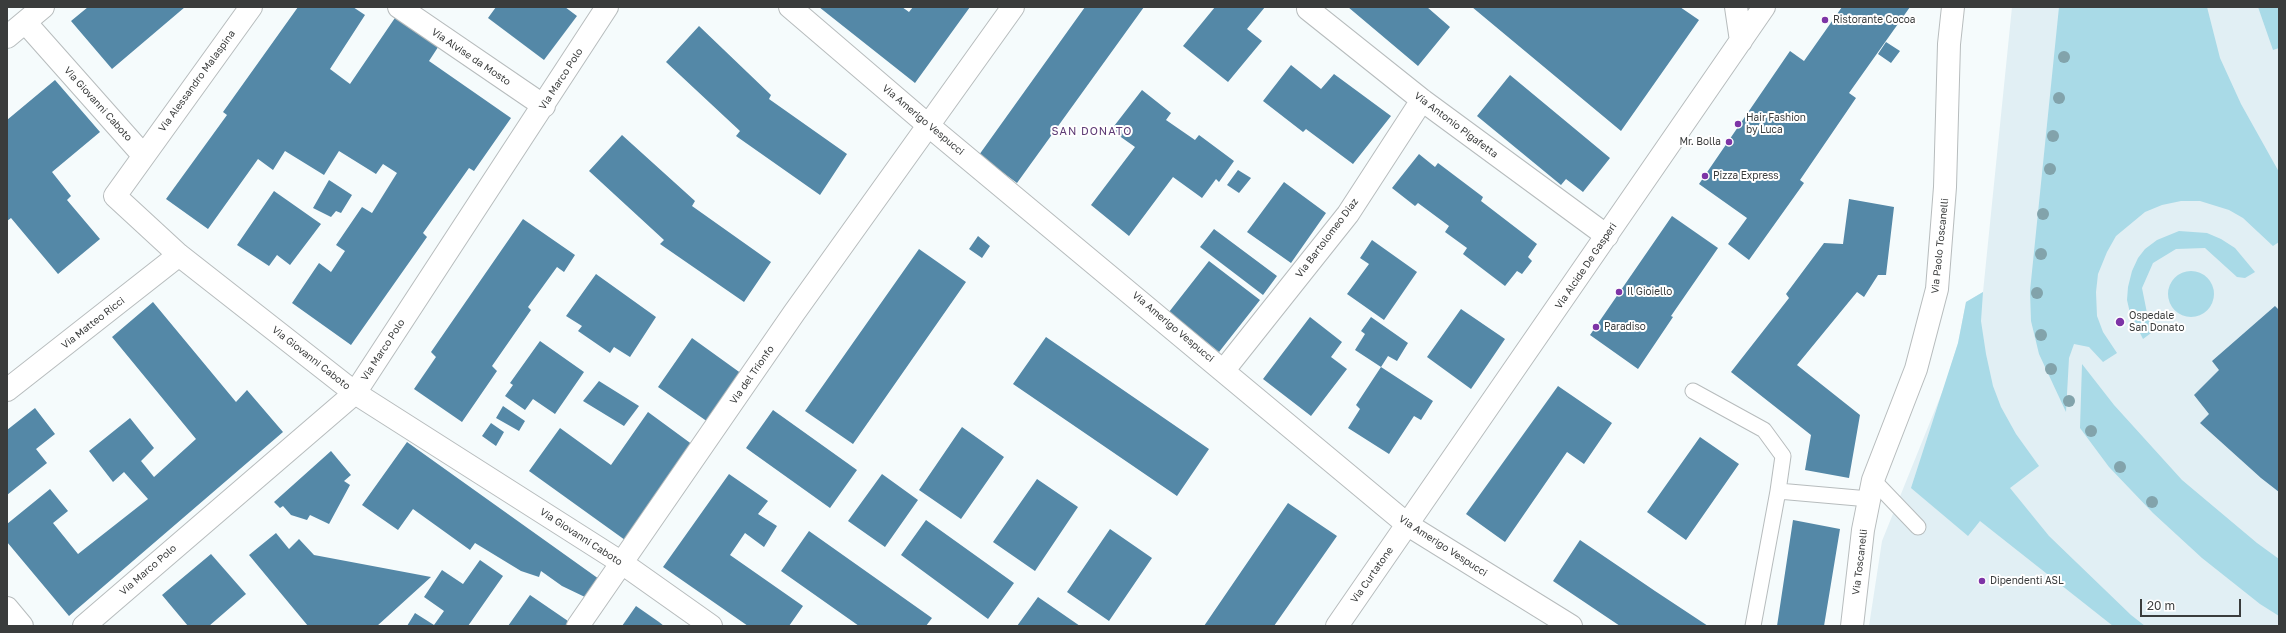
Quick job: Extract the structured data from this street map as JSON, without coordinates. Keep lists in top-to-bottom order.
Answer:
{
  "streets": {
    "street": [
      "Via Alvise da Mosto",
      "Via Marco Polo",
      "Via Alessandro Malaspina",
      "Via Giovanni Caboto",
      "Via Amerigo Vespucci",
      "Via Antonio Pigafetta",
      "Via Bartolomeo Diaz",
      "Via Paolo Toscanelli",
      "Via Alcide De Gasperi",
      "Via Matteo Ricci",
      "Via del Trionfo",
      "Via Toscanelli",
      "Via Curtatone"
    ]
  },
  "crossings": [
    ["Via Alvise da Mosto", "Via Marco Polo"],
    ["Via Marco Polo", "Via Giovanni Caboto"],
    ["Via Alessandro Malaspina", "Via Giovanni Caboto"],
    ["Via Giovanni Caboto", "Via Matteo Ricci"],
    ["Via Giovanni Caboto", "Via del Trionfo"],
    ["Via Amerigo Vespucci", "Via Bartolomeo Diaz"],
    ["Via Amerigo Vespucci", "Via Alcide De Gasperi"],
    ["Via Amerigo Vespucci", "Via del Trionfo"],
    ["Via Amerigo Vespucci", "Via Curtatone"],
    ["Via Antonio Pigafetta", "Via Bartolomeo Diaz"],
    ["Via Antonio Pigafetta", "Via Alcide De Gasperi"],
    ["Via Paolo Toscanelli", "Via Toscanelli"],
    ["Via Alcide De Gasperi", "Via Curtatone"]
  ],
  "districts": ["SAN DONATO"],
  "places": [
    "Ristorante Cocoa",
    "Hair Fashion by Luca",
    "Mr. Bolla",
    "Pizza Express",
    "Il Gioiello",
    "Ospedale San Donato",
    "Paradiso",
    "Dipendenti ASL"
  ],
  "scale_bar": "20 m"
}
